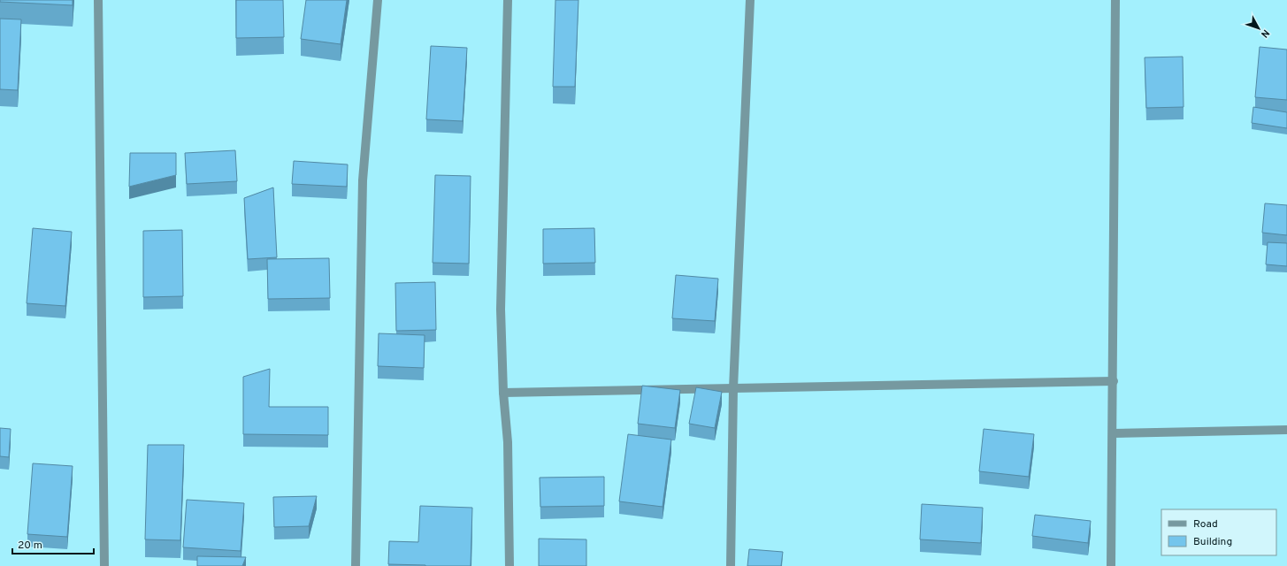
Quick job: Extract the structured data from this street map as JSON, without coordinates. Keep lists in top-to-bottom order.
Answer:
{
  "legend": ["Road", "Building"],
  "scale_bar": "20 m",
  "north": "bottom right"
}
